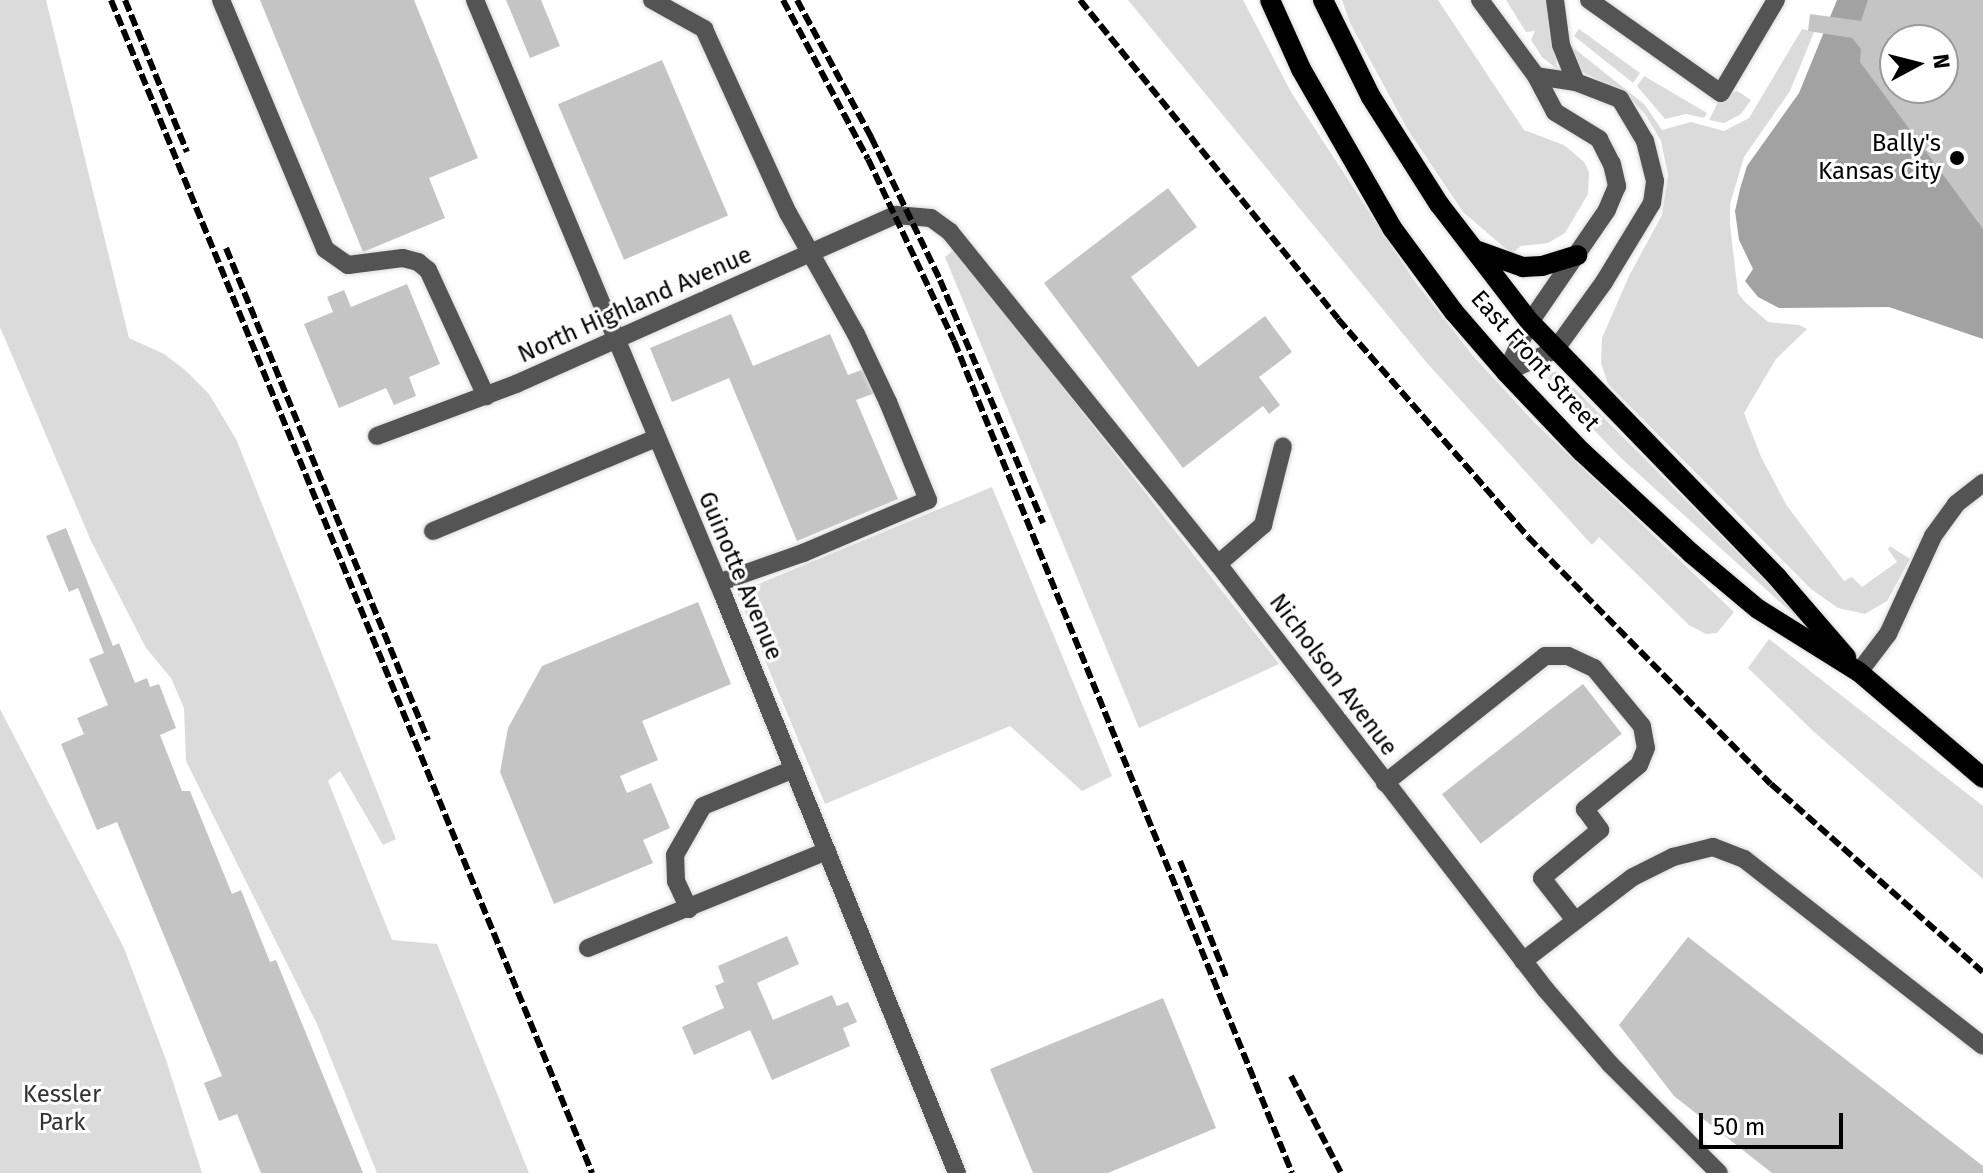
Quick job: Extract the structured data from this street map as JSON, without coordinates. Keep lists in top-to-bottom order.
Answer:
{
  "streets": {
    "main road": ["East Front Street"],
    "street": ["North Highland Avenue", "Guinotte Avenue", "Nicholson Avenue"]
  },
  "crossings": [
    ["North Highland Avenue", "Guinotte Avenue"],
    ["North Highland Avenue", "Nicholson Avenue"]
  ],
  "parks": ["Kessler Park"],
  "places": ["Bally's Kansas City"],
  "scale_bar": "50 m",
  "north": "right"
}
